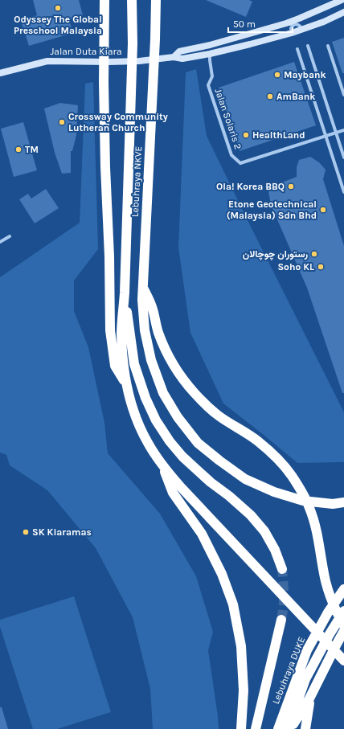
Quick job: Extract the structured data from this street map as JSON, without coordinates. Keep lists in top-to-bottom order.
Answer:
{
  "streets": {
    "highway": ["Lebuhraya NKVE", "Lebuhraya DUKE"],
    "main road": ["Jalan Duta Kiara"],
    "street": ["Jalan Solaris 2"]
  },
  "crossings": [
    ["Jalan Duta Kiara", "Jalan Solaris 2"]
  ],
  "places": [
    "Odyssey The Global Preschool Malaysia",
    "Maybank",
    "AmBank",
    "Crossway Community Lutheran Church",
    "HealthLand",
    "TM",
    "Ola! Korea BBQ",
    "Etone Geotechnical (Malaysia) Sdn Bhd",
    "رستوران چوچالان",
    "Soho KL",
    "SK Kiaramas"
  ],
  "scale_bar": "50 m"
}
